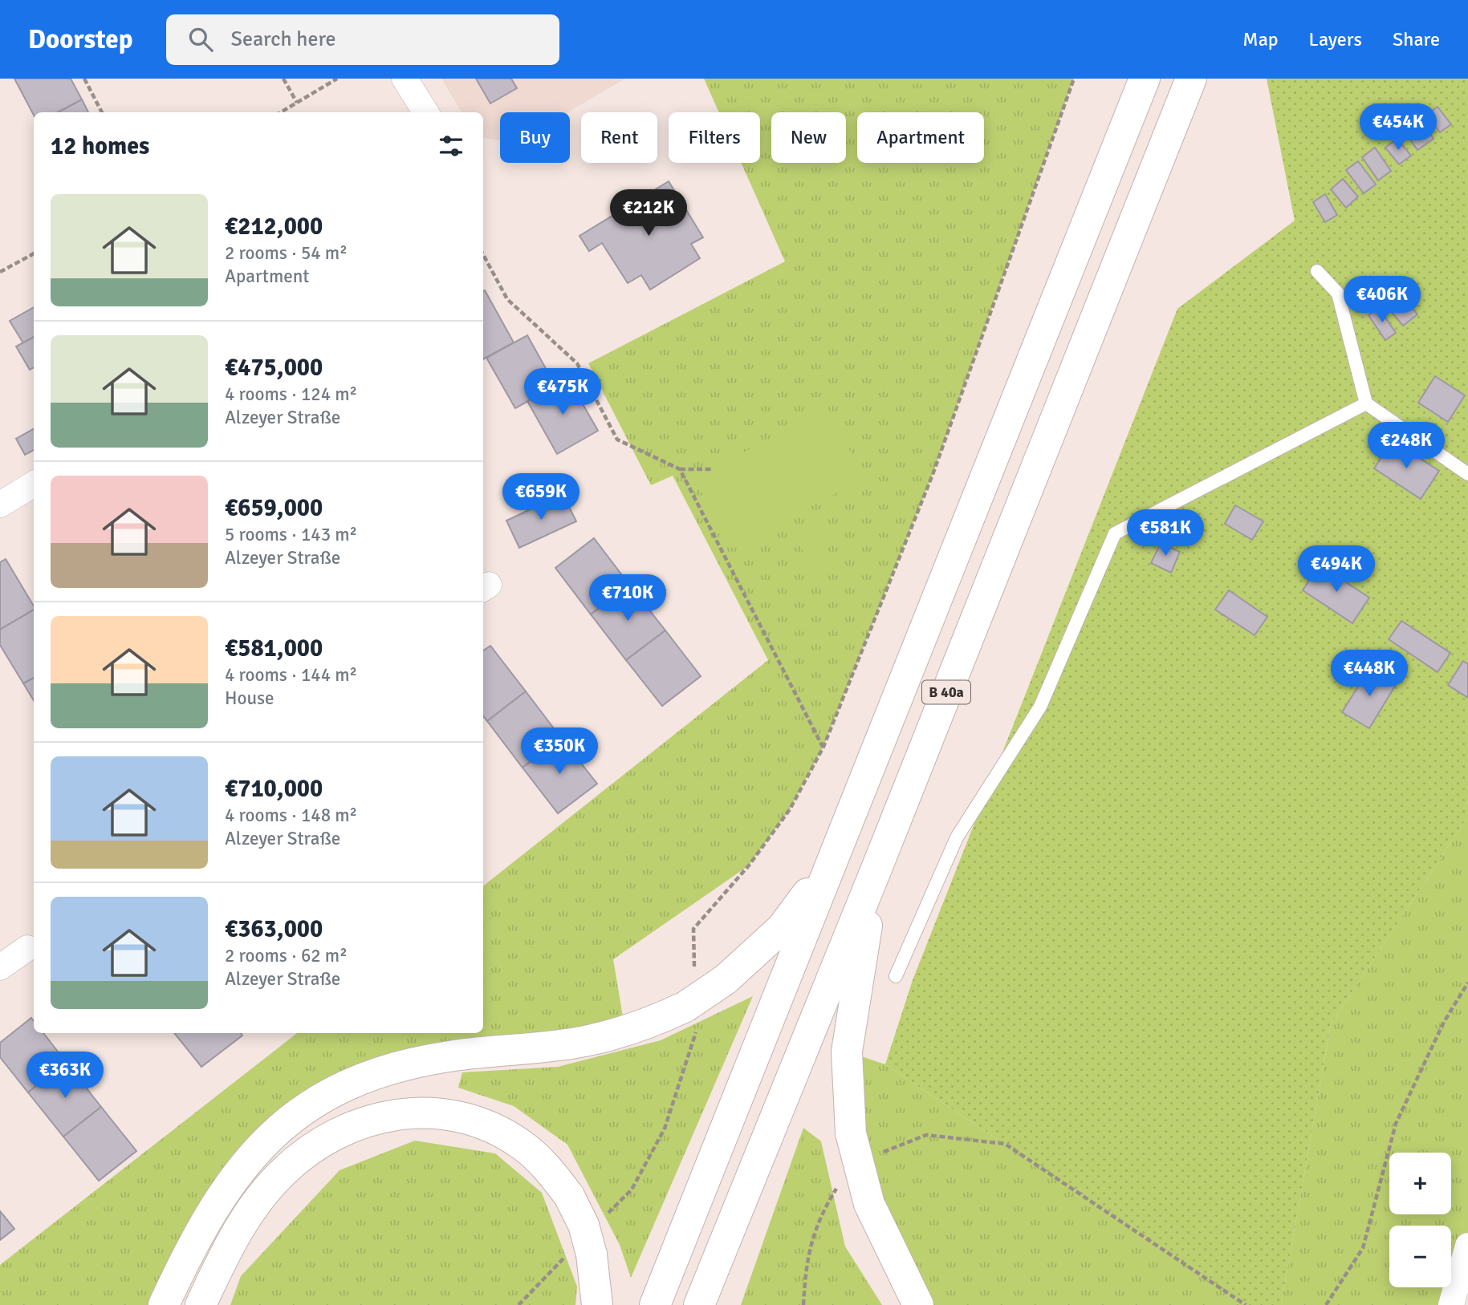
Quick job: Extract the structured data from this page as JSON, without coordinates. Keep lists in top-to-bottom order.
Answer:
{
  "streets": {
    "highway": ["B 40a"]
  },
  "page": {
    "header": "Doorstep",
    "search": "Search here",
    "nav": ["Map", "Layers", "Share"],
    "price": [
      "€454K",
      "€212K",
      "€406K",
      "€475K",
      "€248K",
      "€659K",
      "€581K",
      "€494K",
      "€710K",
      "€448K",
      "€350K",
      "€363K"
    ],
    "chip": [
      "Buy",
      "Rent",
      "Filters",
      "New",
      "Apartment"
    ],
    "heading": "12 homes",
    "list": [
      {
        "name": "€212,000",
        "note": "2 rooms · 54 m² · Apartment"
      },
      {
        "name": "€475,000",
        "note": "4 rooms · 124 m² · Alzeyer Straße"
      },
      {
        "name": "€659,000",
        "note": "5 rooms · 143 m² · Alzeyer Straße"
      },
      {
        "name": "€581,000",
        "note": "4 rooms · 144 m² · House"
      },
      {
        "name": "€710,000",
        "note": "4 rooms · 148 m² · Alzeyer Straße"
      },
      {
        "name": "€363,000",
        "note": "2 rooms · 62 m² · Alzeyer Straße"
      }
    ],
    "map_buttons": ["+", "−"]
  }
}
